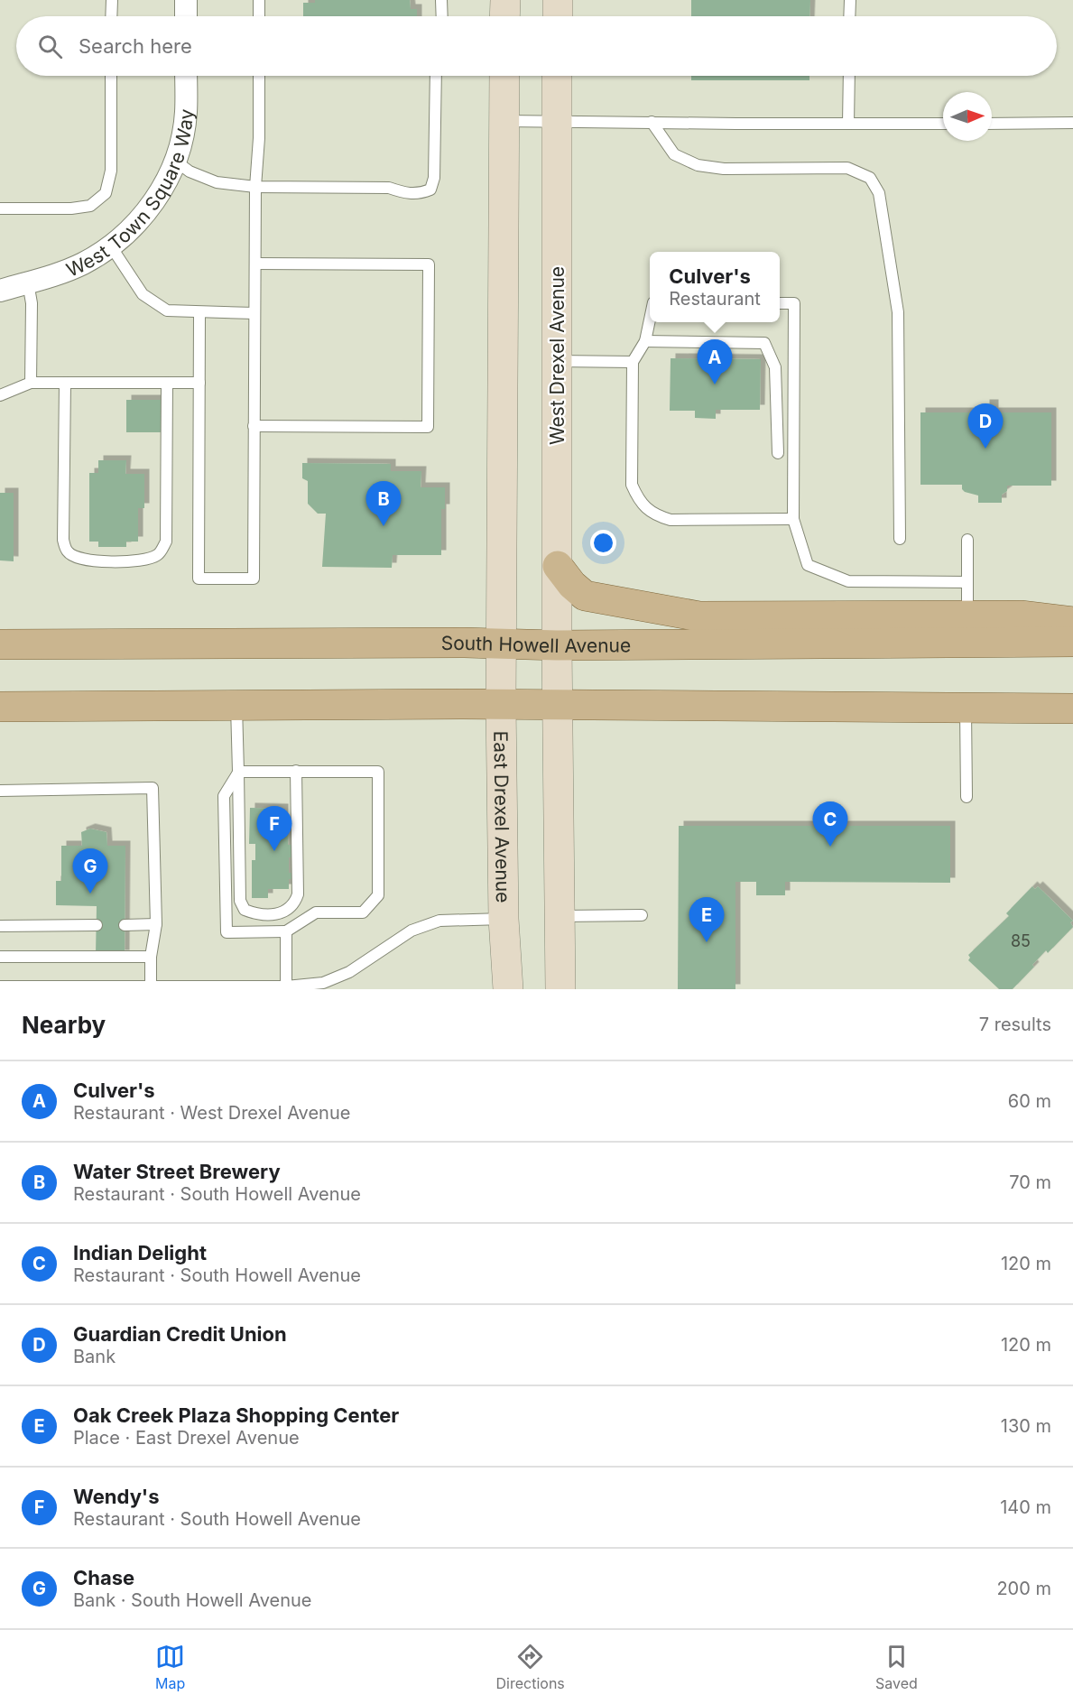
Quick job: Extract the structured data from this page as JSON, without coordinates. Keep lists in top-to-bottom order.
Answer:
{
  "streets": {
    "main road": ["South Howell Avenue"],
    "street": ["West Town Square Way", "West Drexel Avenue", "East Drexel Avenue"]
  },
  "crossings": [
    ["West Drexel Avenue", "South Howell Avenue"],
    ["South Howell Avenue", "East Drexel Avenue"]
  ],
  "house_numbers": ["85"],
  "north": "right",
  "page": {
    "search": "Search here",
    "popup": ["Culver's", "Restaurant"],
    "pins": [
      "A",
      "D",
      "B",
      "C",
      "F",
      "G",
      "E"
    ],
    "heading": ["Nearby", "7 results"],
    "list": [
      {
        "mark": "A",
        "name": "Culver's",
        "note": "Restaurant · West Drexel Avenue",
        "value": "60 m"
      },
      {
        "mark": "B",
        "name": "Water Street Brewery",
        "note": "Restaurant · South Howell Avenue",
        "value": "70 m"
      },
      {
        "mark": "C",
        "name": "Indian Delight",
        "note": "Restaurant · South Howell Avenue",
        "value": "120 m"
      },
      {
        "mark": "D",
        "name": "Guardian Credit Union",
        "note": "Bank",
        "value": "120 m"
      },
      {
        "mark": "E",
        "name": "Oak Creek Plaza Shopping Center",
        "note": "Place · East Drexel Avenue",
        "value": "130 m"
      },
      {
        "mark": "F",
        "name": "Wendy's",
        "note": "Restaurant · South Howell Avenue",
        "value": "140 m"
      },
      {
        "mark": "G",
        "name": "Chase",
        "note": "Bank · South Howell Avenue",
        "value": "200 m"
      }
    ],
    "nav": ["Map", "Directions", "Saved"]
  }
}
